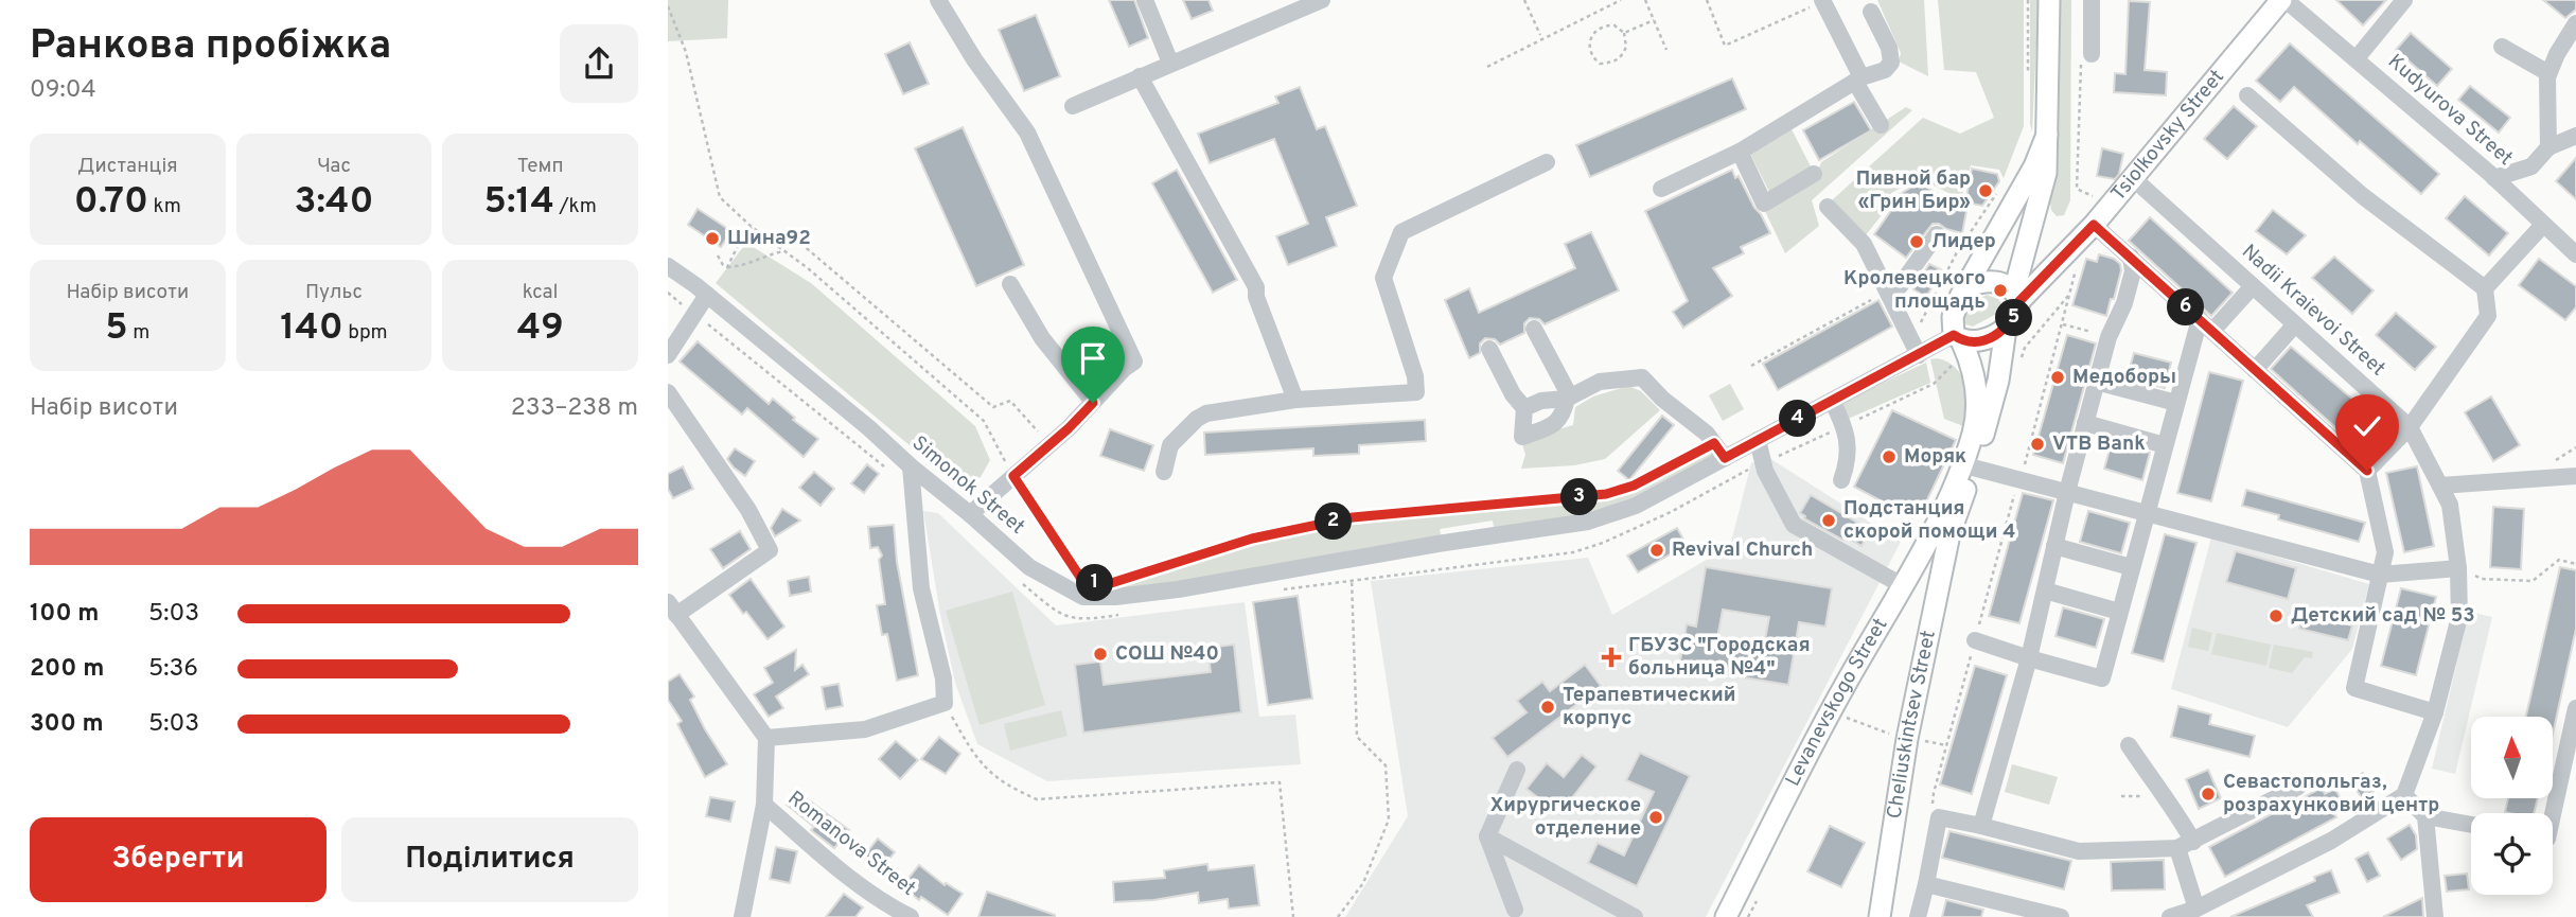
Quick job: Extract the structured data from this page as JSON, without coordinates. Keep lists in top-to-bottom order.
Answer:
{
  "streets": {
    "main road": ["Tsiolkovsky Street", "Levanevskogo Street", "Cheliuskintsev Street"],
    "street": [
      "Kudyurova Street",
      "Nadii Kraievoi Street",
      "Simonok Street",
      "Romanova Street"
    ]
  },
  "crossings": [
    ["Kudyurova Street", "Tsiolkovsky Street"],
    ["Tsiolkovsky Street", "Nadii Kraievoi Street"],
    ["Tsiolkovsky Street", "Simonok Street"],
    ["Tsiolkovsky Street", "Levanevskogo Street"],
    ["Simonok Street", "Levanevskogo Street"],
    ["Levanevskogo Street", "Cheliuskintsev Street"]
  ],
  "places": {
    "other": [
      "Пивной бар «Грин Бир»",
      "Шина92",
      "Лидер",
      "Кролевецкого площадь",
      "Медоборы",
      "VTB Bank",
      "Моряк",
      "Подстанция скорой помощи 4",
      "Revival Church",
      "Детский сад № 53",
      "СОШ №40",
      "Терапевтический корпус",
      "Севастопольгаз, розрахунковий центр",
      "Хирургическое отделение"
    ],
    "health": ["ГБУЗС \"Городская больница №4\""]
  },
  "north": "top",
  "page": {
    "heading": ["Ранкова пробіжка", "09:04"],
    "stats": [
      ["Дистанція", "0.70 km"],
      ["Час", "3:40"],
      ["Темп", "5:14 /km"],
      ["Набір висоти", "5 m"],
      ["Пульс", "140 bpm"],
      ["kcal", "49"]
    ],
    "pins": [
      "6",
      "5",
      "4",
      "3",
      "2",
      "1"
    ],
    "chart": ["Набір висоти", "233–238 m"],
    "list": [
      {
        "name": "100 m",
        "note": "5:03"
      },
      {
        "name": "200 m",
        "note": "5:36"
      },
      {
        "name": "300 m",
        "note": "5:03"
      }
    ],
    "buttons": ["Зберегти", "Поділитися"]
  }
}
